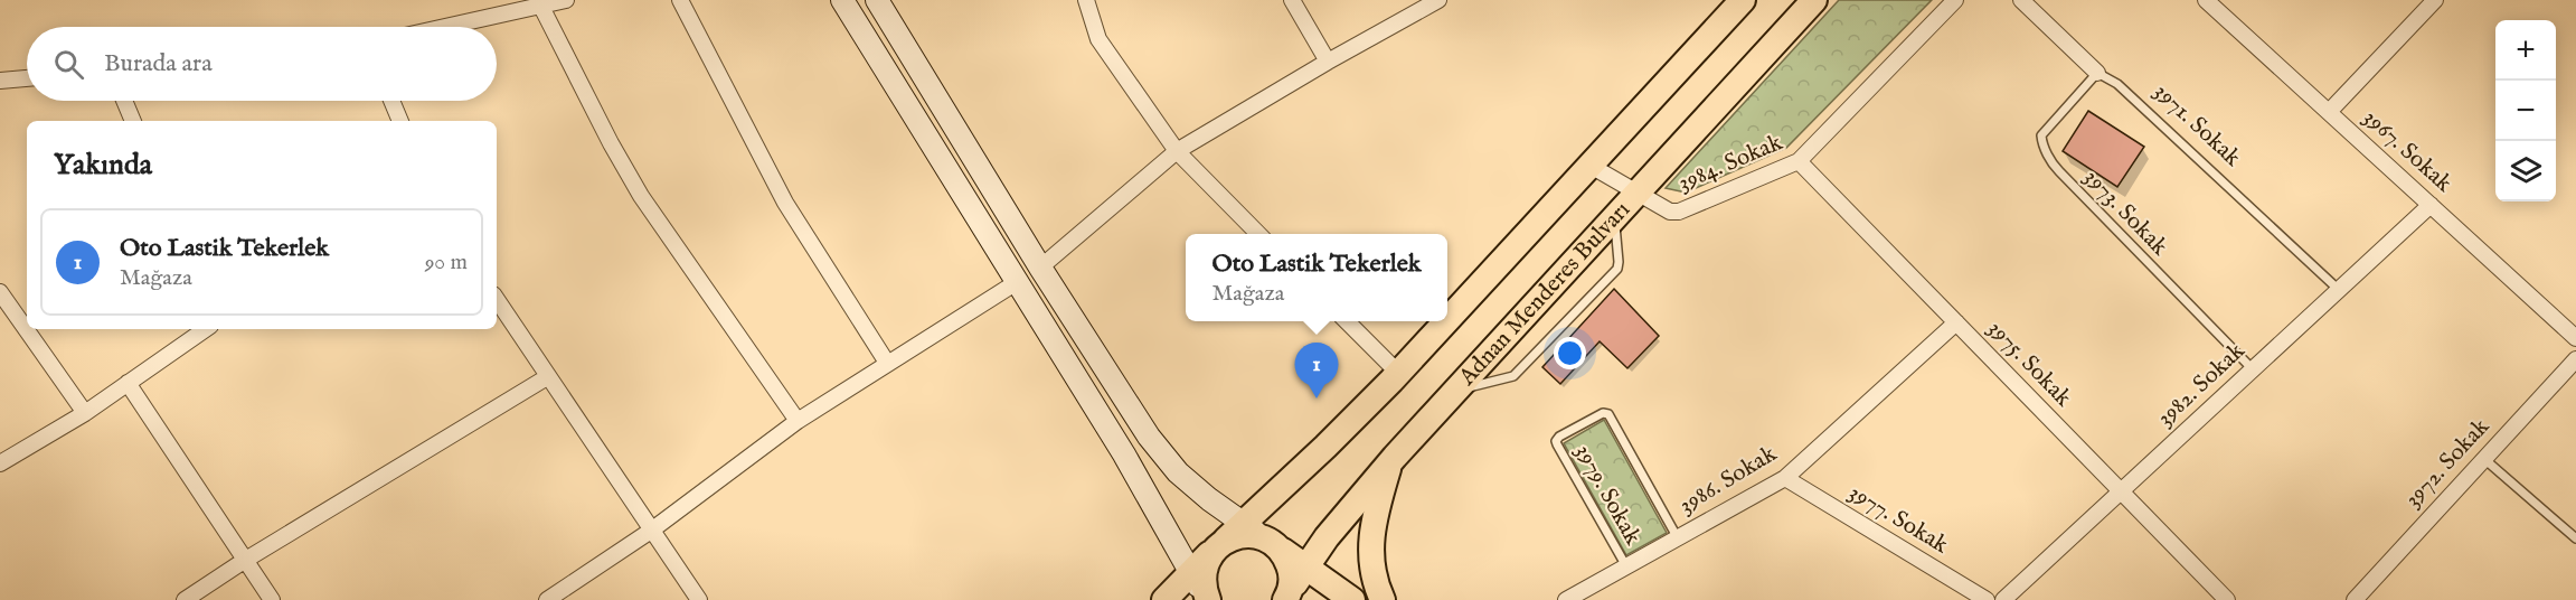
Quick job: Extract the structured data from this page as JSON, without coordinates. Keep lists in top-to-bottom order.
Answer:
{
  "streets": {
    "main road": ["Adnan Menderes Bulvarı"],
    "street": [
      "3971. Sokak",
      "3967. Sokak",
      "3984. Sokak",
      "3975. Sokak",
      "3982. Sokak",
      "3972. Sokak",
      "3986. Sokak",
      "3977. Sokak"
    ],
    "lane": ["3973. Sokak", "3979. Sokak"]
  },
  "crossings": [
    ["3971. Sokak", "3973. Sokak"],
    ["3971. Sokak", "3982. Sokak"],
    ["3967. Sokak", "3982. Sokak"],
    ["3984. Sokak", "Adnan Menderes Bulvarı"],
    ["3984. Sokak", "3975. Sokak"],
    ["3973. Sokak", "3982. Sokak"],
    ["3975. Sokak", "3982. Sokak"],
    ["3975. Sokak", "3986. Sokak"],
    ["3986. Sokak", "3979. Sokak"],
    ["3986. Sokak", "3977. Sokak"]
  ],
  "page": {
    "map_buttons": ["+", "−"],
    "search": "Burada ara",
    "heading": "Yakında",
    "list": [
      {
        "mark": "1",
        "name": "Oto Lastik Tekerlek",
        "note": "Mağaza",
        "value": "90 m"
      }
    ],
    "popup": ["Oto Lastik Tekerlek", "Mağaza"],
    "pins": "1"
  }
}
